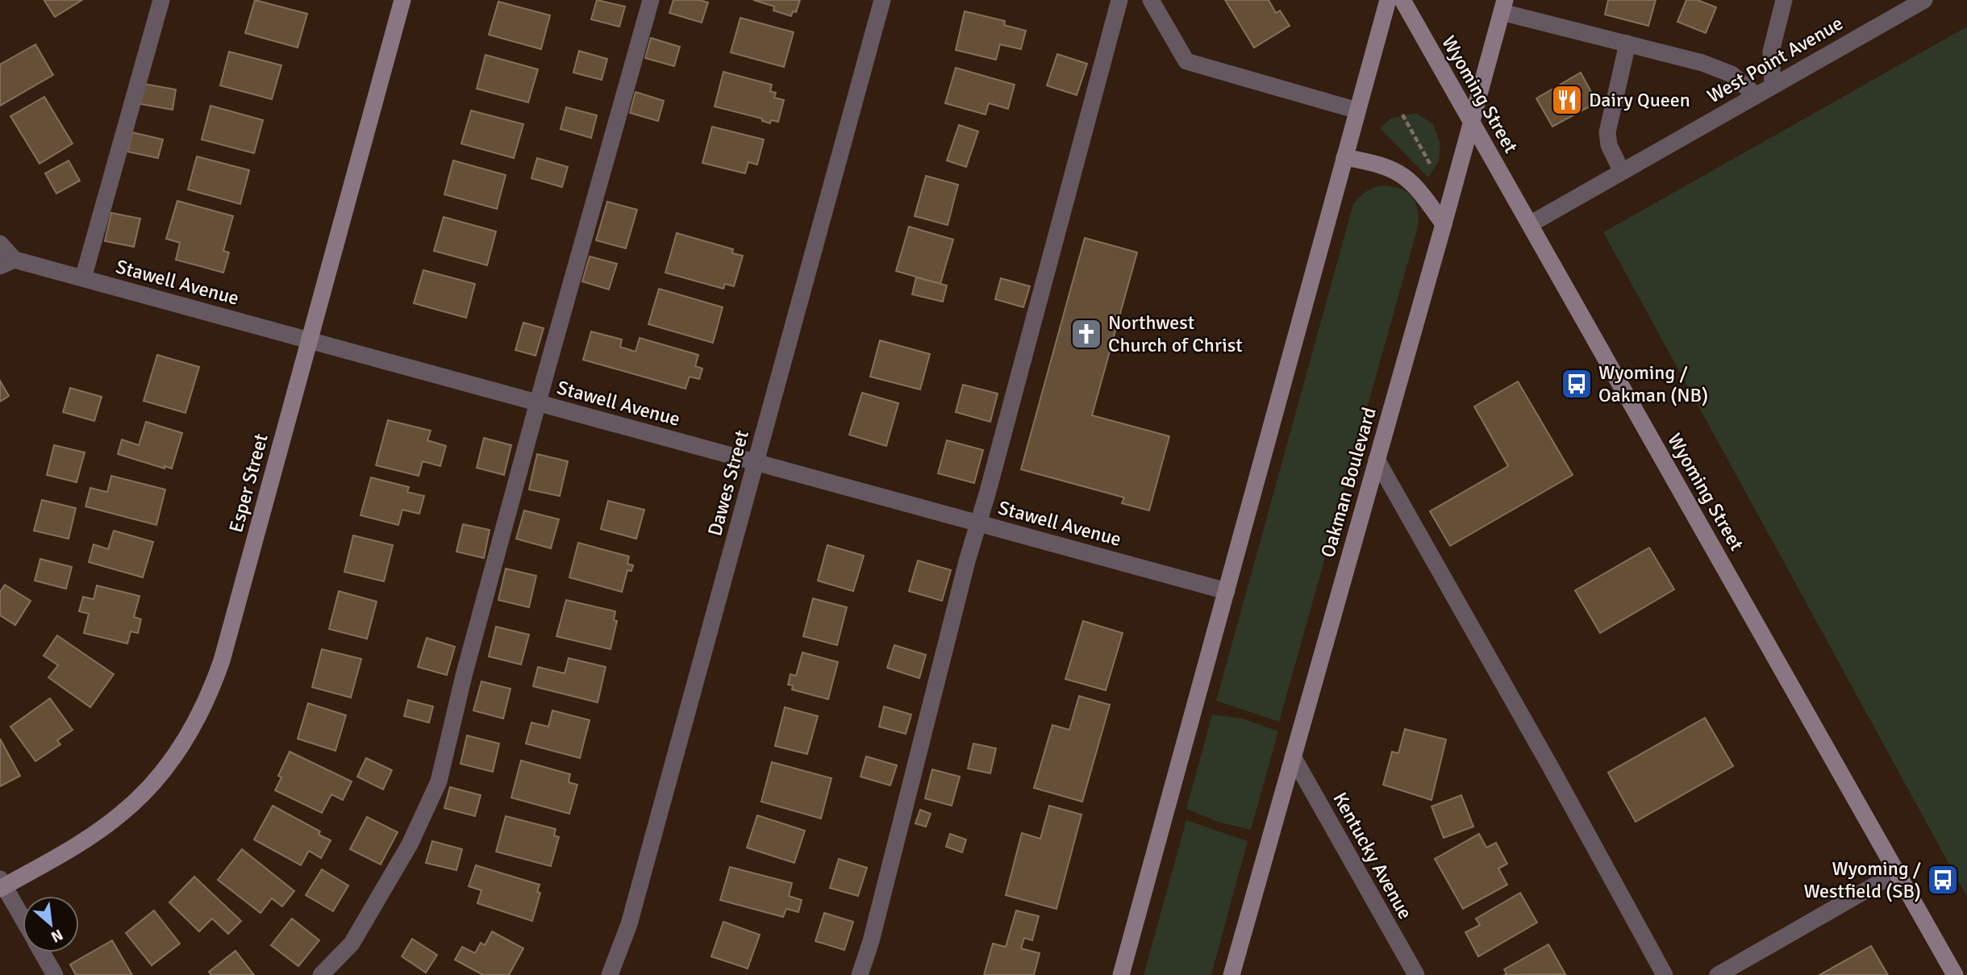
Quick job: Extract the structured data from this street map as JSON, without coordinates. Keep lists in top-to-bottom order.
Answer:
{
  "streets": {
    "street": [
      "West Point Avenue",
      "Wyoming Street",
      "Stawell Avenue",
      "Oakman Boulevard",
      "Esper Street",
      "Dawes Street",
      "Kentucky Avenue"
    ]
  },
  "crossings": [
    ["West Point Avenue", "Wyoming Street"],
    ["Wyoming Street", "Oakman Boulevard"],
    ["Stawell Avenue", "Esper Street"],
    ["Stawell Avenue", "Dawes Street"],
    ["Oakman Boulevard", "Kentucky Avenue"]
  ],
  "places": {
    "restaurant": ["Dairy Queen"],
    "church": ["Northwest Church of Christ"],
    "bus stop": ["Wyoming / Oakman (NB)", "Wyoming / Westfield (SB)"]
  },
  "north": "bottom right"
}
